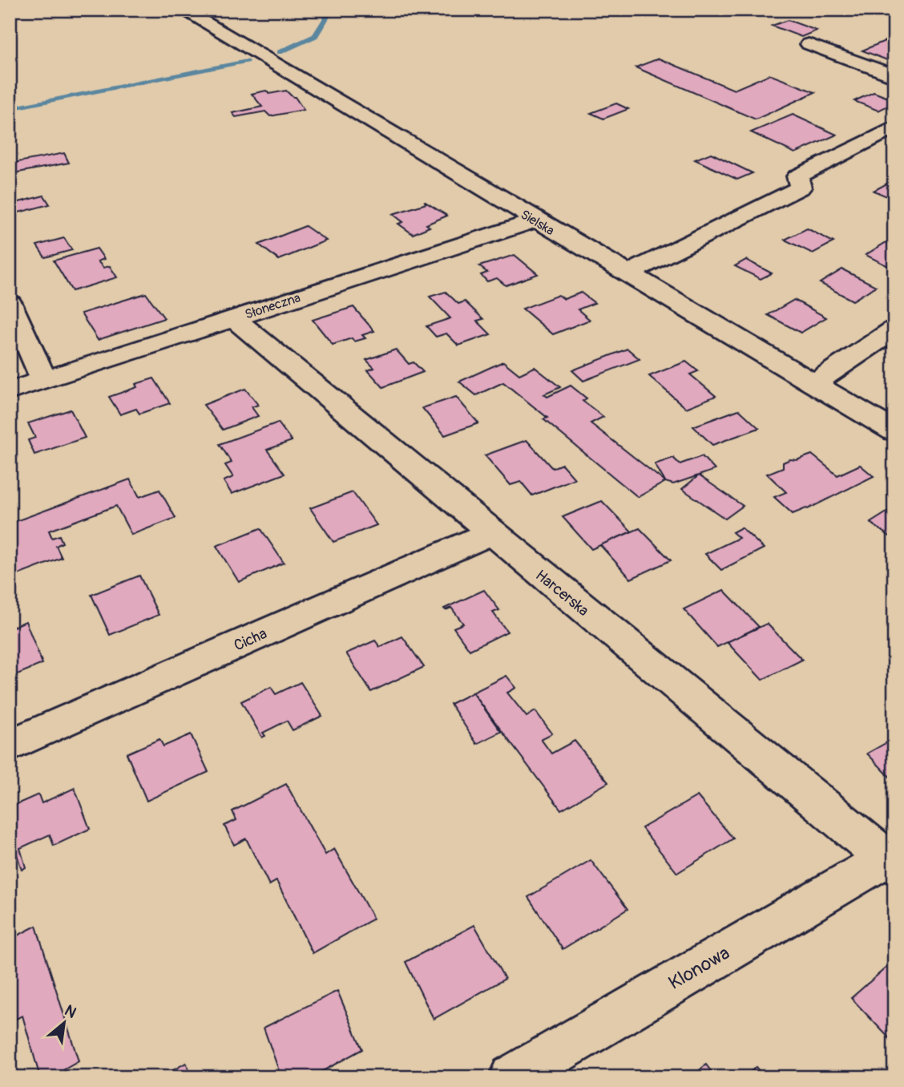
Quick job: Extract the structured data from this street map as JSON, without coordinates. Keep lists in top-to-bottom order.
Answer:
{
  "streets": {
    "street": [
      "Sielska",
      "Słoneczna",
      "Harcerska",
      "Cicha",
      "Klonowa"
    ]
  },
  "crossings": [
    ["Sielska", "Słoneczna"],
    ["Słoneczna", "Harcerska"],
    ["Harcerska", "Cicha"],
    ["Harcerska", "Klonowa"]
  ],
  "north": "top right"
}
